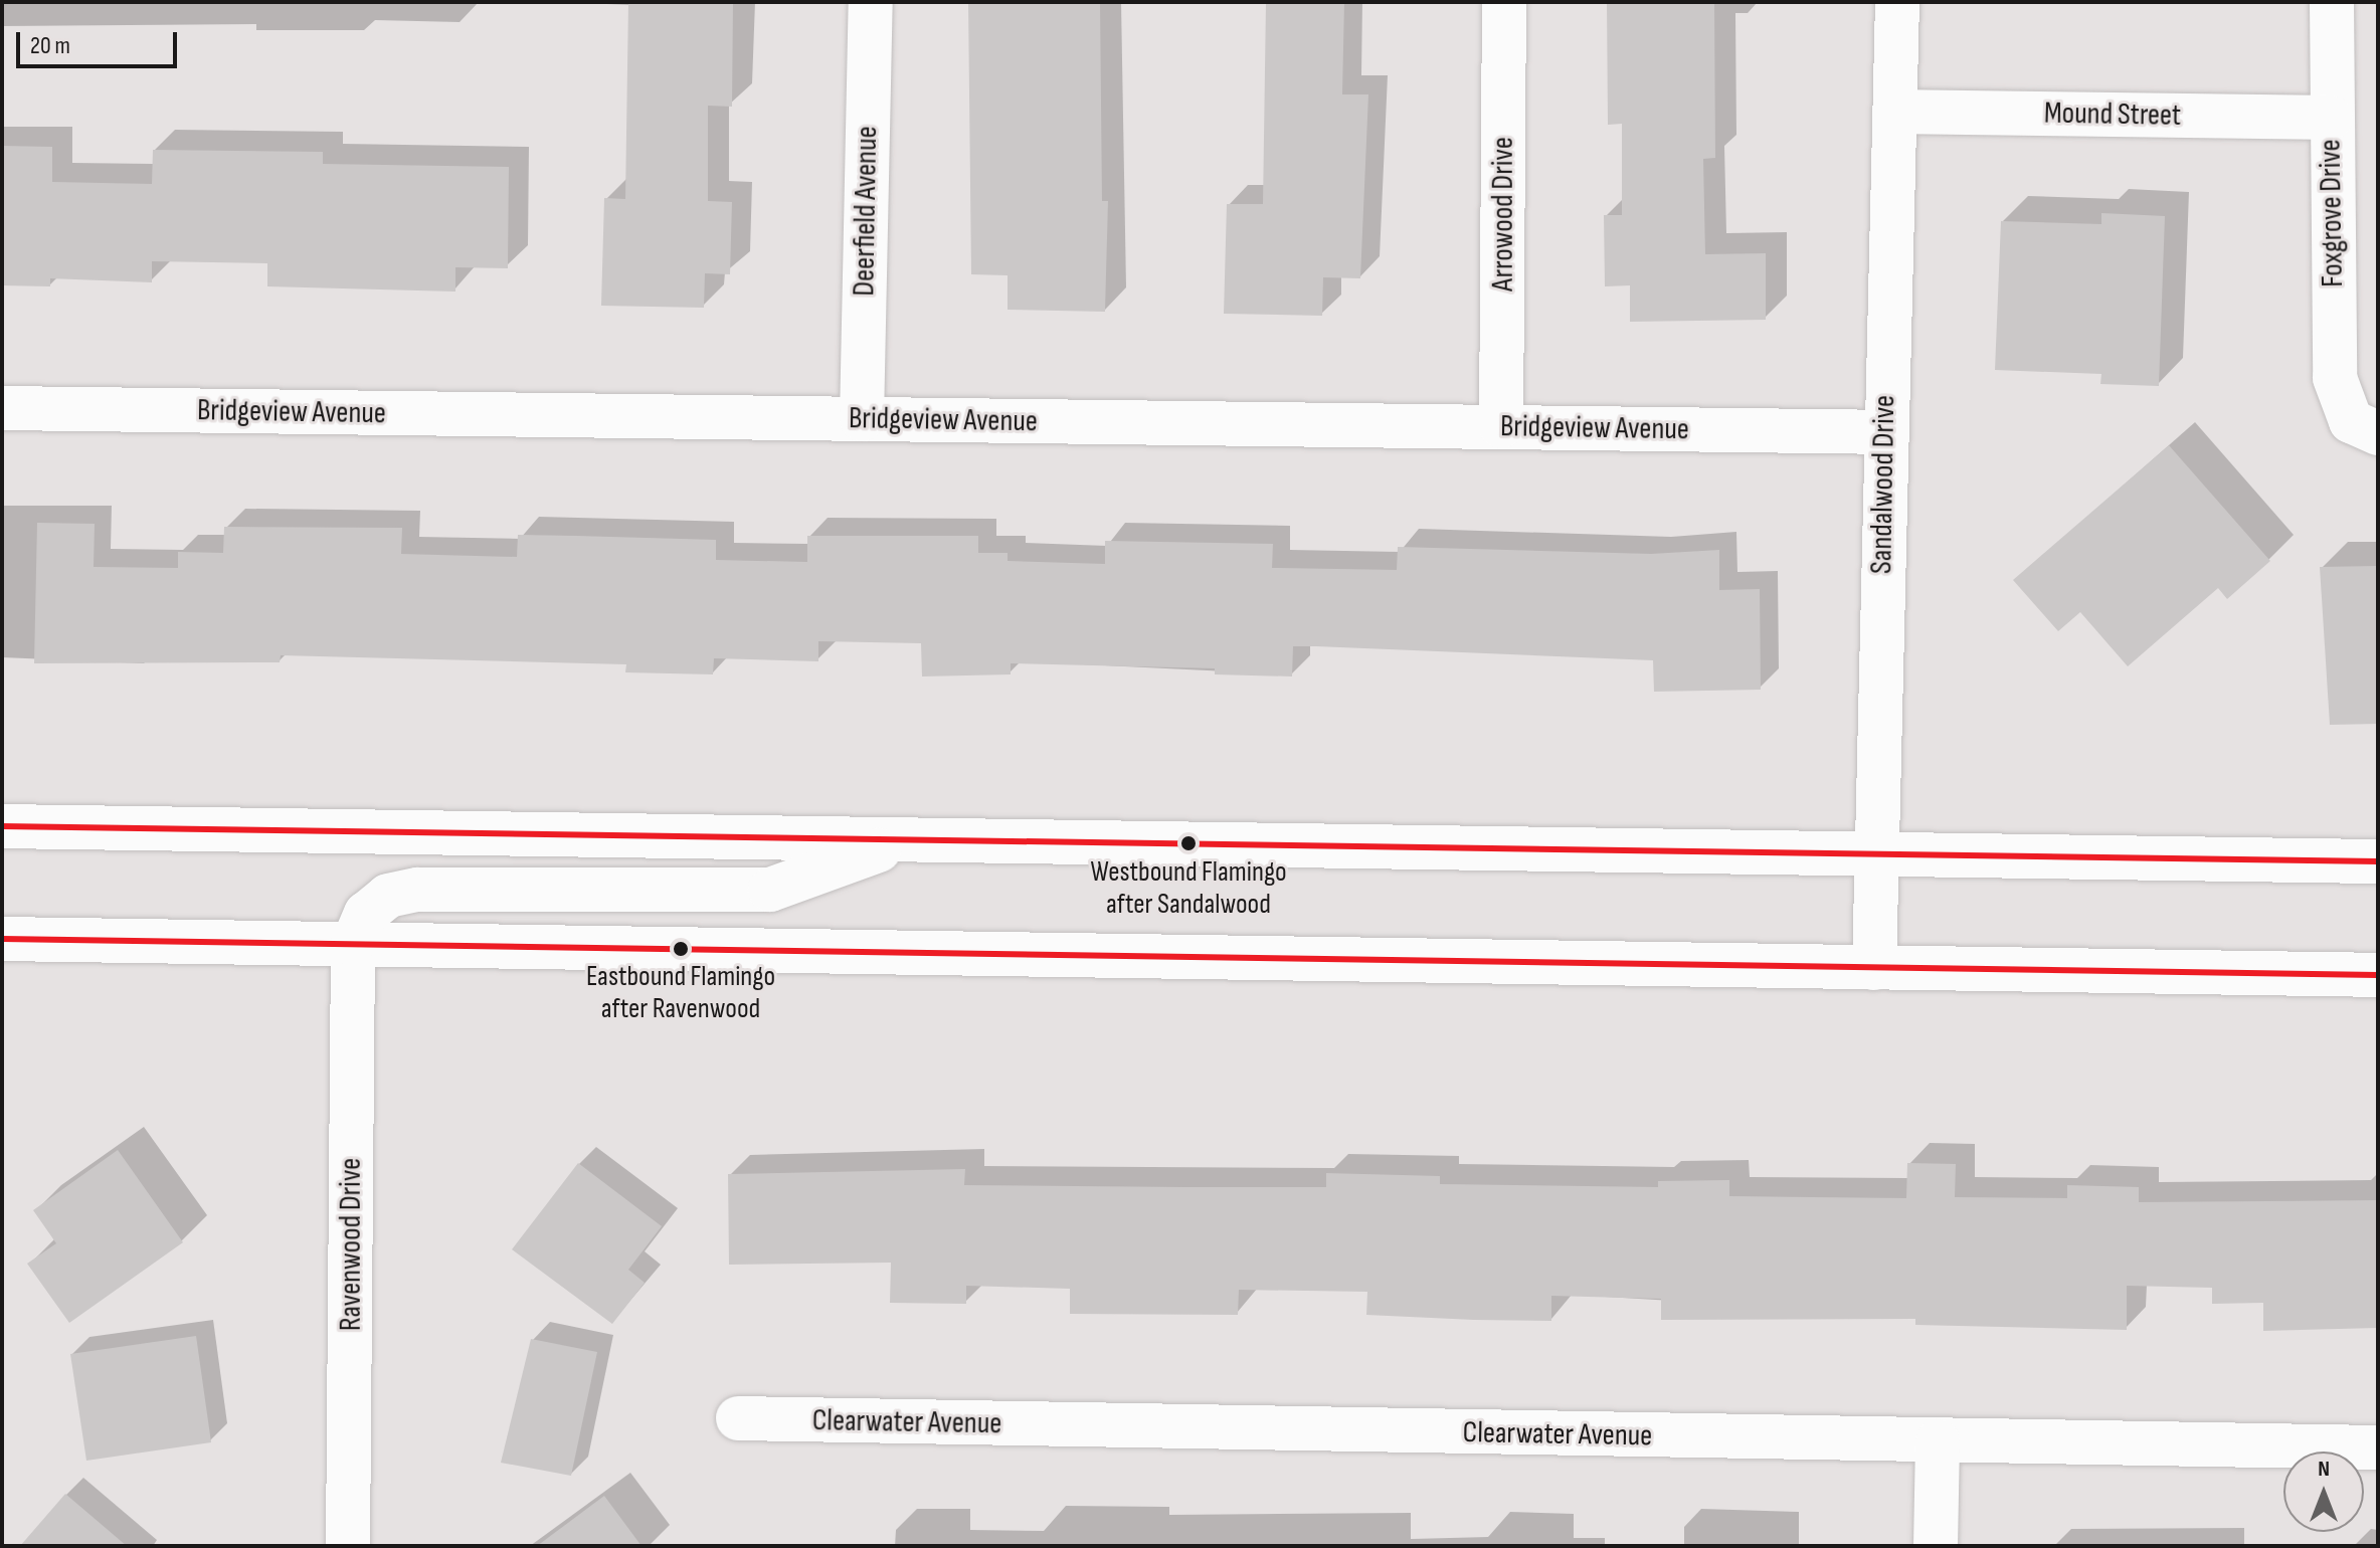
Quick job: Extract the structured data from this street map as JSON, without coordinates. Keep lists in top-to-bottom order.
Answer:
{
  "streets": {
    "street": [
      "Mound Street",
      "Deerfield Avenue",
      "Foxgrove Drive",
      "Arrowood Drive",
      "Bridgeview Avenue",
      "Sandalwood Drive",
      "Ravenwood Drive",
      "Clearwater Avenue"
    ]
  },
  "crossings": [
    ["Mound Street", "Foxgrove Drive"],
    ["Mound Street", "Sandalwood Drive"],
    ["Deerfield Avenue", "Bridgeview Avenue"],
    ["Arrowood Drive", "Bridgeview Avenue"],
    ["Bridgeview Avenue", "Sandalwood Drive"]
  ],
  "places": ["Westbound Flamingo after Sandalwood", "Eastbound Flamingo after Ravenwood"],
  "scale_bar": "20 m",
  "north": "top"
}
